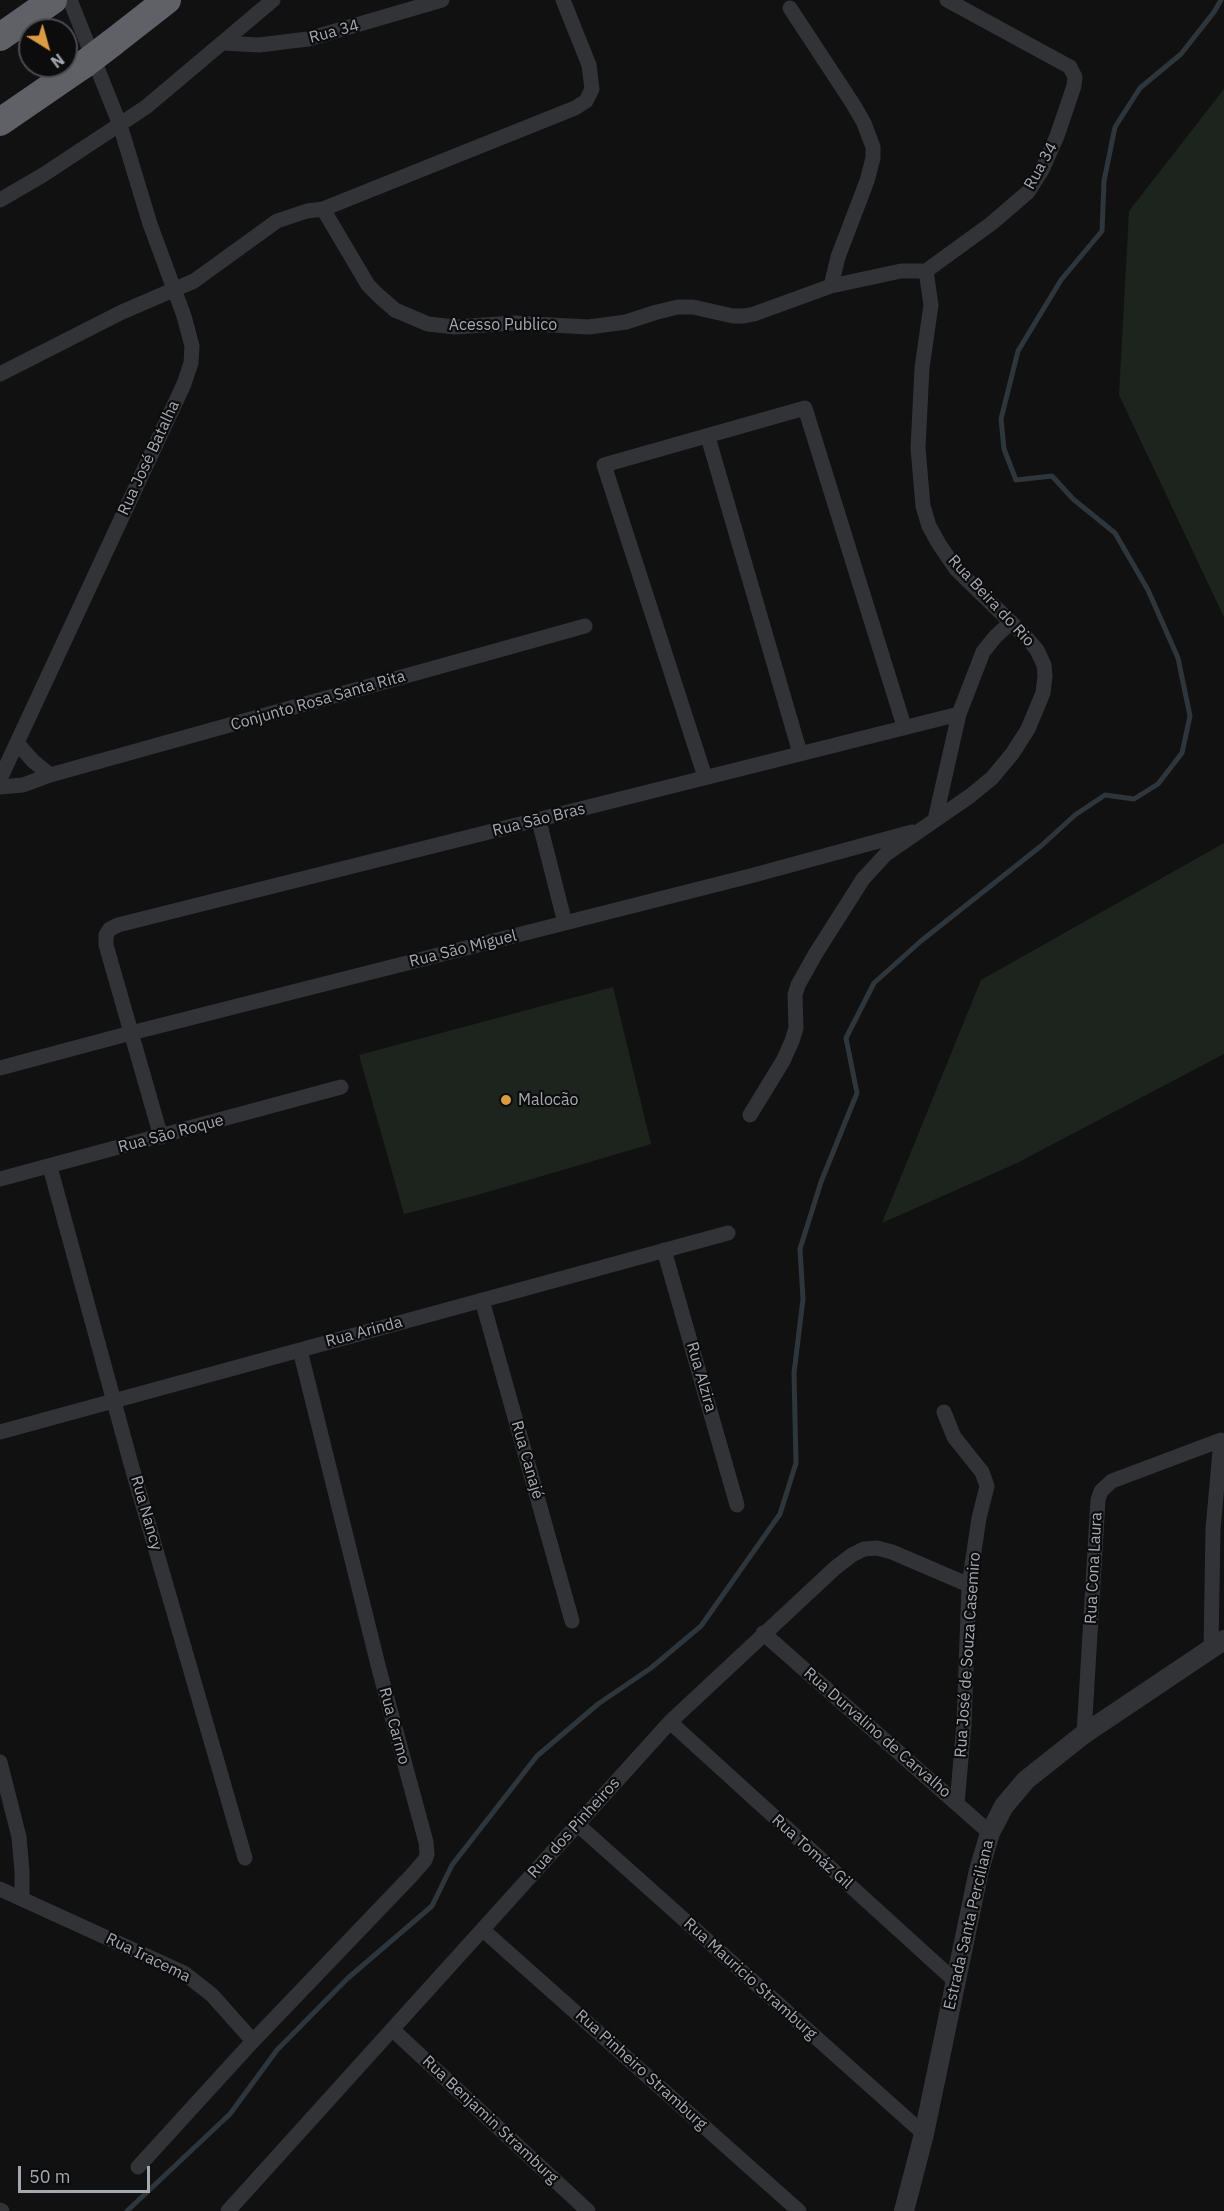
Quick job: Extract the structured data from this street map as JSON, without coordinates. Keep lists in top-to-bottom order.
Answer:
{
  "streets": {
    "street": [
      "Rua 34",
      "Acesso Publico",
      "Rua José Batalha",
      "Rua Beira do Rio",
      "Conjunto Rosa Santa Rita",
      "Rua São Bras",
      "Rua São Miguel",
      "Rua São Roque",
      "Rua Arinda",
      "Rua Alzira",
      "Rua Canajé",
      "Rua Nancy",
      "Rua Cona Laura",
      "Rua José de Souza Casemiro",
      "Rua Carmo",
      "Rua Durvalino de Carvalho",
      "Rua dos Pinheiros",
      "Rua Tomáz Gil",
      "Estrada Santa Perciliana",
      "Rua Iracema",
      "Rua Mauricio Stramburg",
      "Rua Pinheiro Stramburg",
      "Rua Benjamin Stramburg"
    ]
  },
  "crossings": [
    ["Rua 34", "Acesso Publico"],
    ["Rua 34", "Rua Beira do Rio"],
    ["Acesso Publico", "Rua Beira do Rio"],
    ["Rua Beira do Rio", "Rua São Miguel"],
    ["Rua São Bras", "Rua São Miguel"],
    ["Rua São Roque", "Rua Nancy"],
    ["Rua Arinda", "Rua Alzira"],
    ["Rua Arinda", "Rua Canajé"],
    ["Rua Arinda", "Rua Nancy"],
    ["Rua Arinda", "Rua Carmo"],
    ["Rua Cona Laura", "Estrada Santa Perciliana"],
    ["Rua José de Souza Casemiro", "Rua Durvalino de Carvalho"],
    ["Rua José de Souza Casemiro", "Rua dos Pinheiros"],
    ["Rua Carmo", "Rua Iracema"],
    ["Rua Durvalino de Carvalho", "Rua dos Pinheiros"],
    ["Rua Durvalino de Carvalho", "Estrada Santa Perciliana"],
    ["Rua dos Pinheiros", "Rua Tomáz Gil"],
    ["Rua dos Pinheiros", "Rua Mauricio Stramburg"],
    ["Rua dos Pinheiros", "Rua Pinheiro Stramburg"],
    ["Rua dos Pinheiros", "Rua Benjamin Stramburg"],
    ["Rua Tomáz Gil", "Estrada Santa Perciliana"],
    ["Estrada Santa Perciliana", "Rua Mauricio Stramburg"]
  ],
  "places": ["Malocão"],
  "scale_bar": "50 m",
  "north": "bottom right"
}
